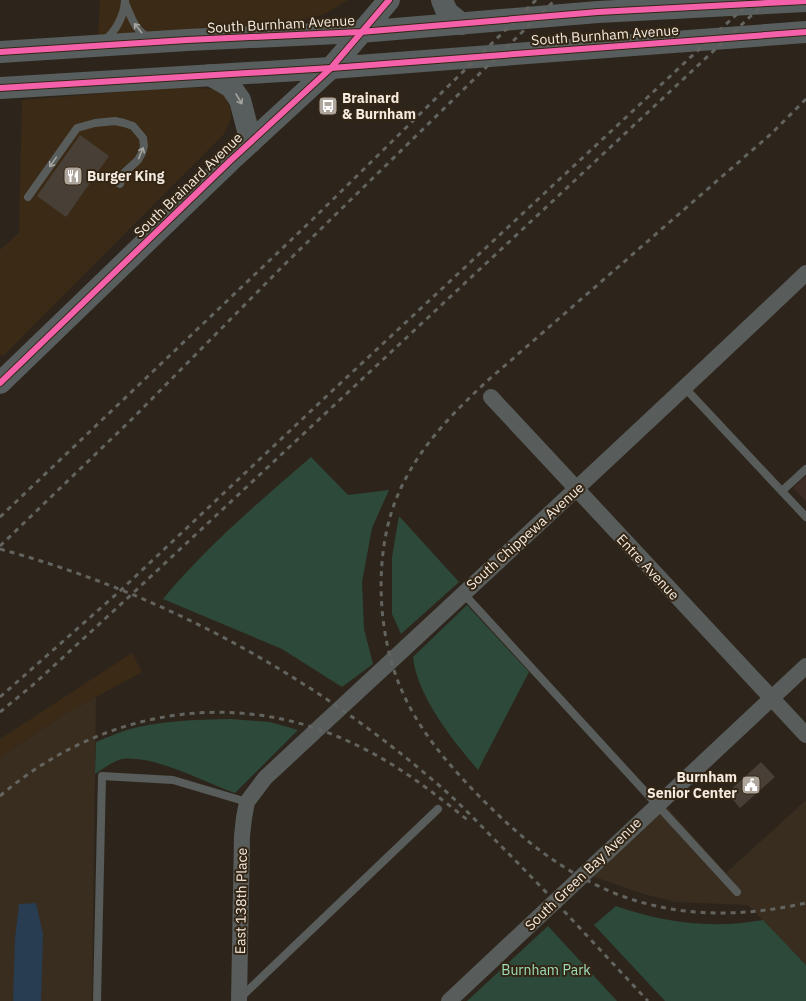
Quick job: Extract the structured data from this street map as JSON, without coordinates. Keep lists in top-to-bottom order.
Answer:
{
  "streets": {
    "main road": ["South Burnham Avenue", "South Brainard Avenue"],
    "street": [
      "South Chippewa Avenue",
      "Entre Avenue",
      "South Green Bay Avenue",
      "East 138th Place"
    ]
  },
  "crossings": [
    ["South Burnham Avenue", "South Brainard Avenue"],
    ["South Chippewa Avenue", "Entre Avenue"],
    ["South Chippewa Avenue", "East 138th Place"],
    ["Entre Avenue", "South Green Bay Avenue"]
  ],
  "parks": ["Burnham Park"],
  "places": {
    "bus stop": ["Brainard & Burnham"],
    "restaurant": ["Burger King"],
    "public building": ["Burnham Senior Center"]
  }
}
